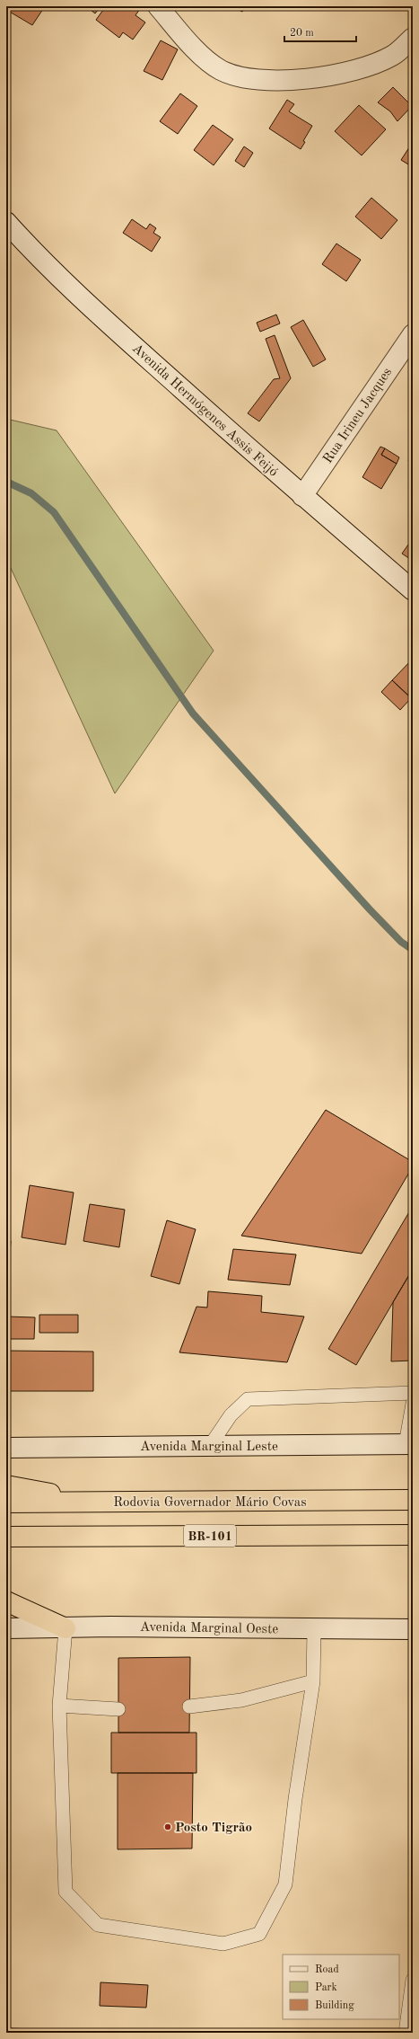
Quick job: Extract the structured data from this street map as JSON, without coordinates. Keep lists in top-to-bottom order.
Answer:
{
  "streets": {
    "highway": ["Rodovia Governador Mário Covas", "BR-101"],
    "main road": [
      "Avenida Hermógenes Assis Feijó",
      "Rua Irineu Jacques",
      "Avenida Marginal Leste",
      "Avenida Marginal Oeste"
    ]
  },
  "crossings": [
    ["Avenida Hermógenes Assis Feijó", "Rua Irineu Jacques"]
  ],
  "places": ["Posto Tigrão"],
  "legend": ["Road", "Park", "Building"],
  "scale_bar": "20 m"
}
